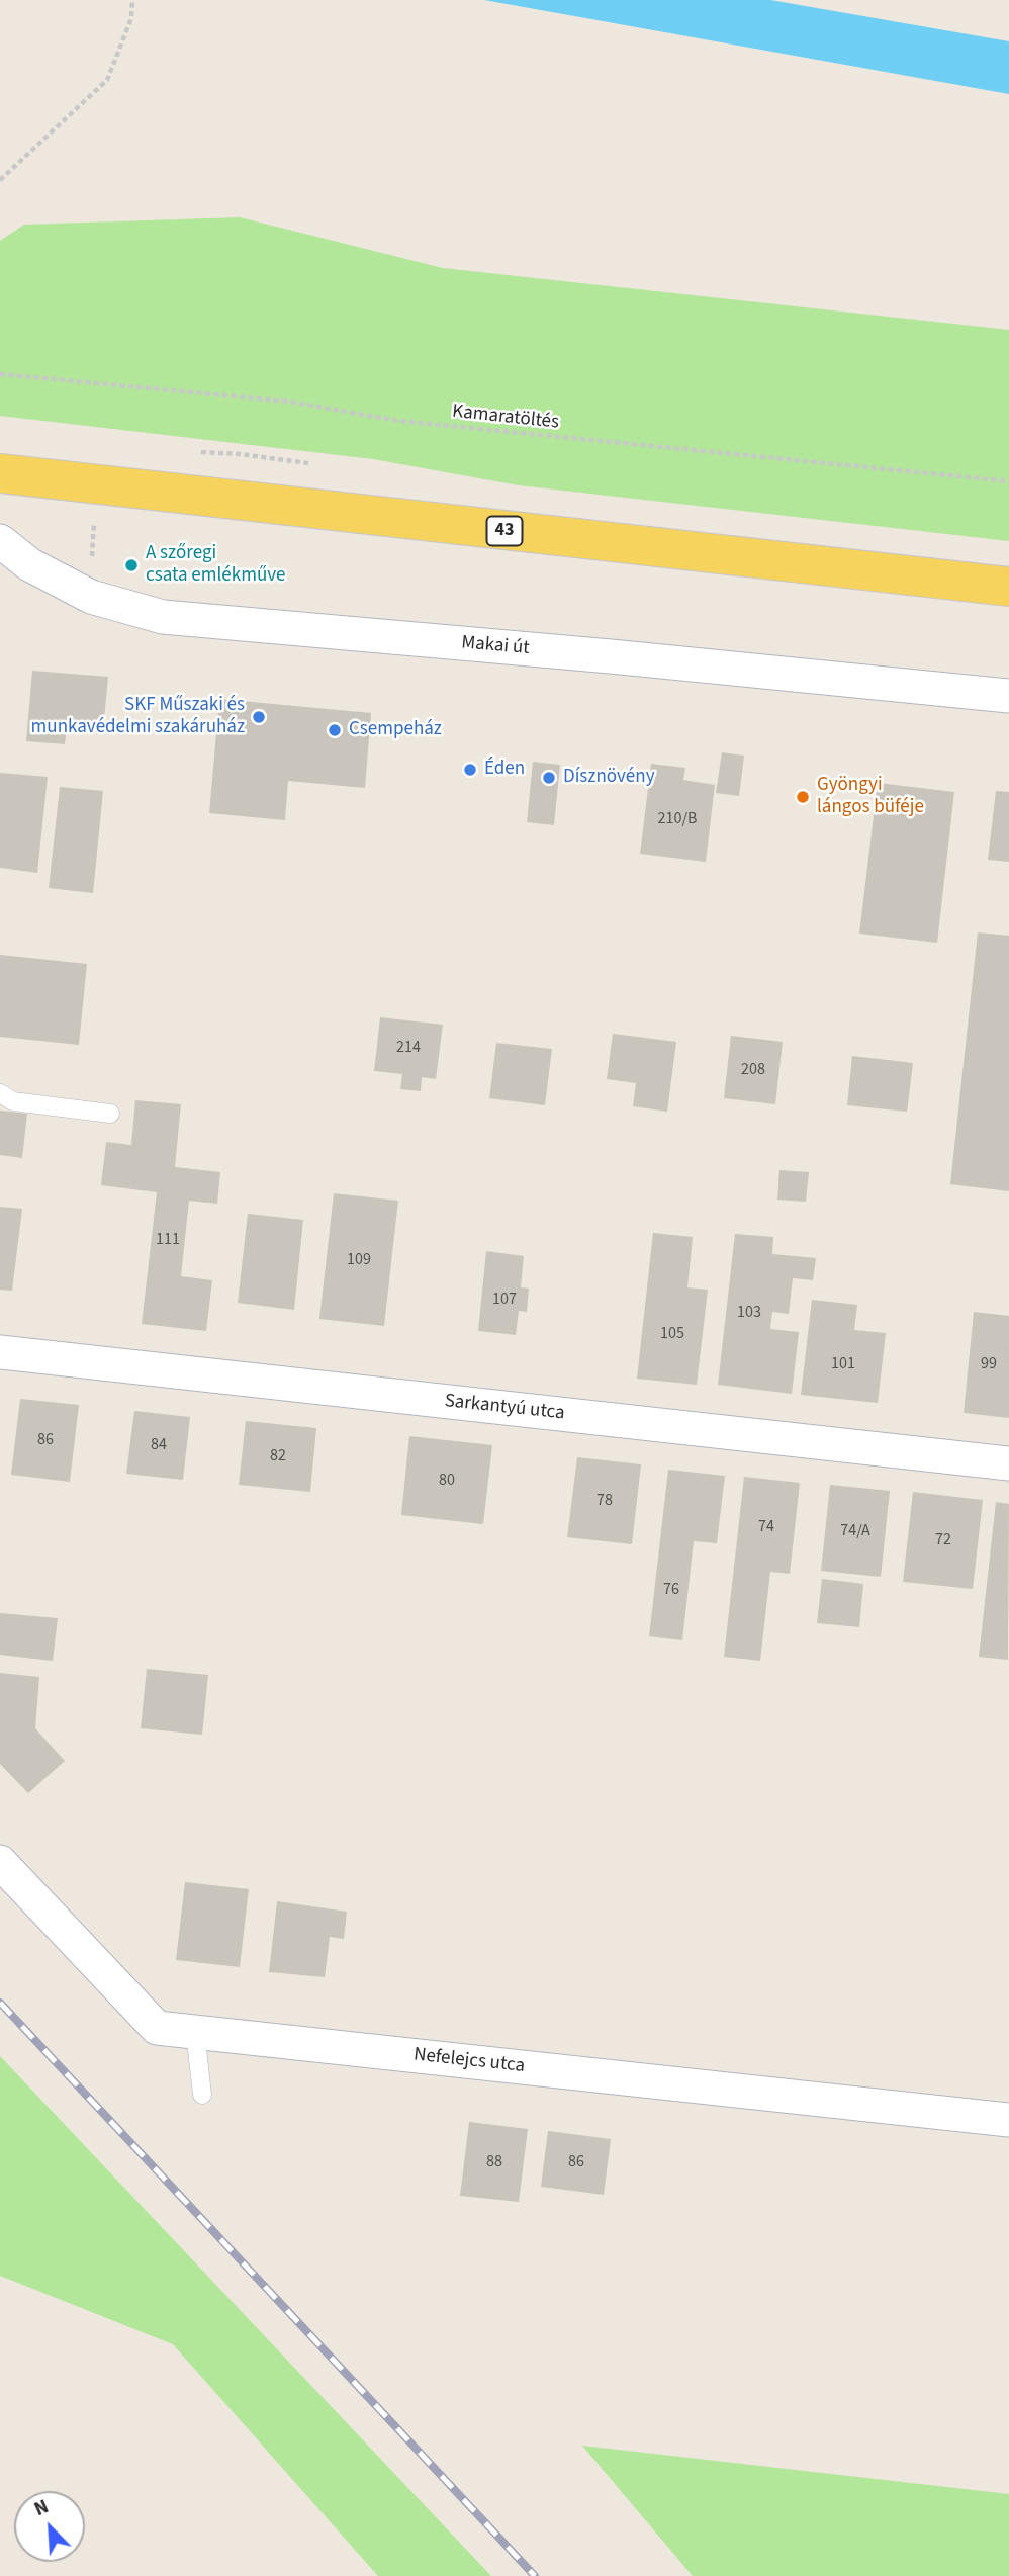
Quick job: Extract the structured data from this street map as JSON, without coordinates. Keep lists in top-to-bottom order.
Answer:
{
  "streets": {
    "main road": ["43"],
    "street": ["Makai út", "Sarkantyú utca", "Nefelejcs utca"],
    "path": ["Kamaratöltés"]
  },
  "places": [
    "A szőregi csata emlékműve",
    "SKF Műszaki és munkavédelmi szakáruház",
    "Csempeház",
    "Éden",
    "Dísznövény",
    "Gyöngyi lángos büféje"
  ],
  "house_numbers": [
    "210/B",
    "214",
    "208",
    "111",
    "109",
    "107",
    "103",
    "105",
    "101",
    "99",
    "86",
    "84",
    "82",
    "80",
    "78",
    "74",
    "74/A",
    "72",
    "76",
    "88",
    "86"
  ],
  "north": "top left"
}
